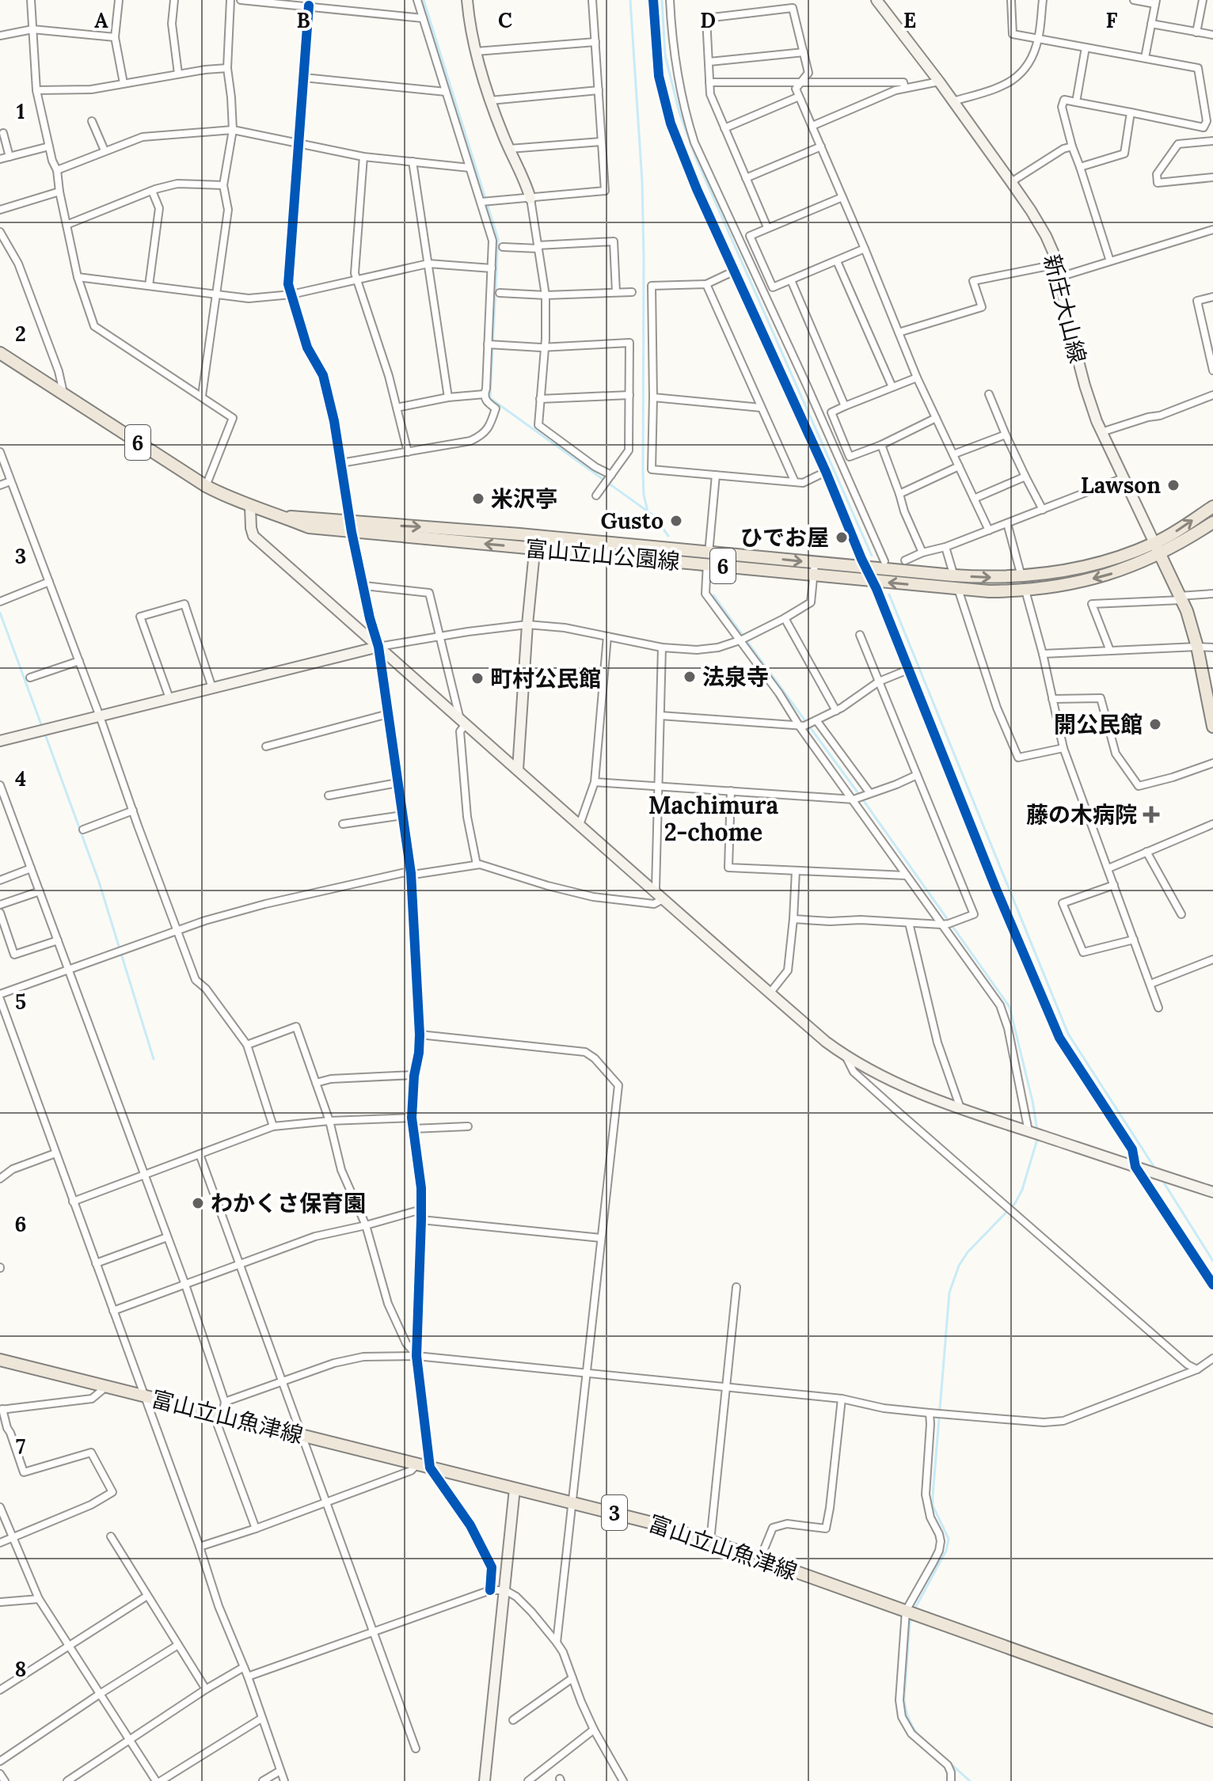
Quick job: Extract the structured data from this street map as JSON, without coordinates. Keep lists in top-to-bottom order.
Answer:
{
  "streets": {
    "main road": [
      "6",
      "富山立山公園線",
      "富山立山魚津線",
      "3"
    ],
    "street": ["新庄大山線"]
  },
  "crossings": [
    ["新庄大山線", "富山立山公園線"]
  ],
  "districts": ["Machimura 2-chome"],
  "places": {
    "other": [
      "Lawson",
      "米沢亭",
      "Gusto",
      "ひでお屋",
      "法泉寺",
      "町村公民館",
      "開公民館",
      "わかくさ保育園"
    ],
    "health": ["藤の木病院"]
  },
  "grid": {
    "columns": [
      "A",
      "B",
      "C",
      "D",
      "E",
      "F"
    ],
    "rows": [
      "1",
      "2",
      "3",
      "4",
      "5",
      "6",
      "7",
      "8"
    ]
  }
}
